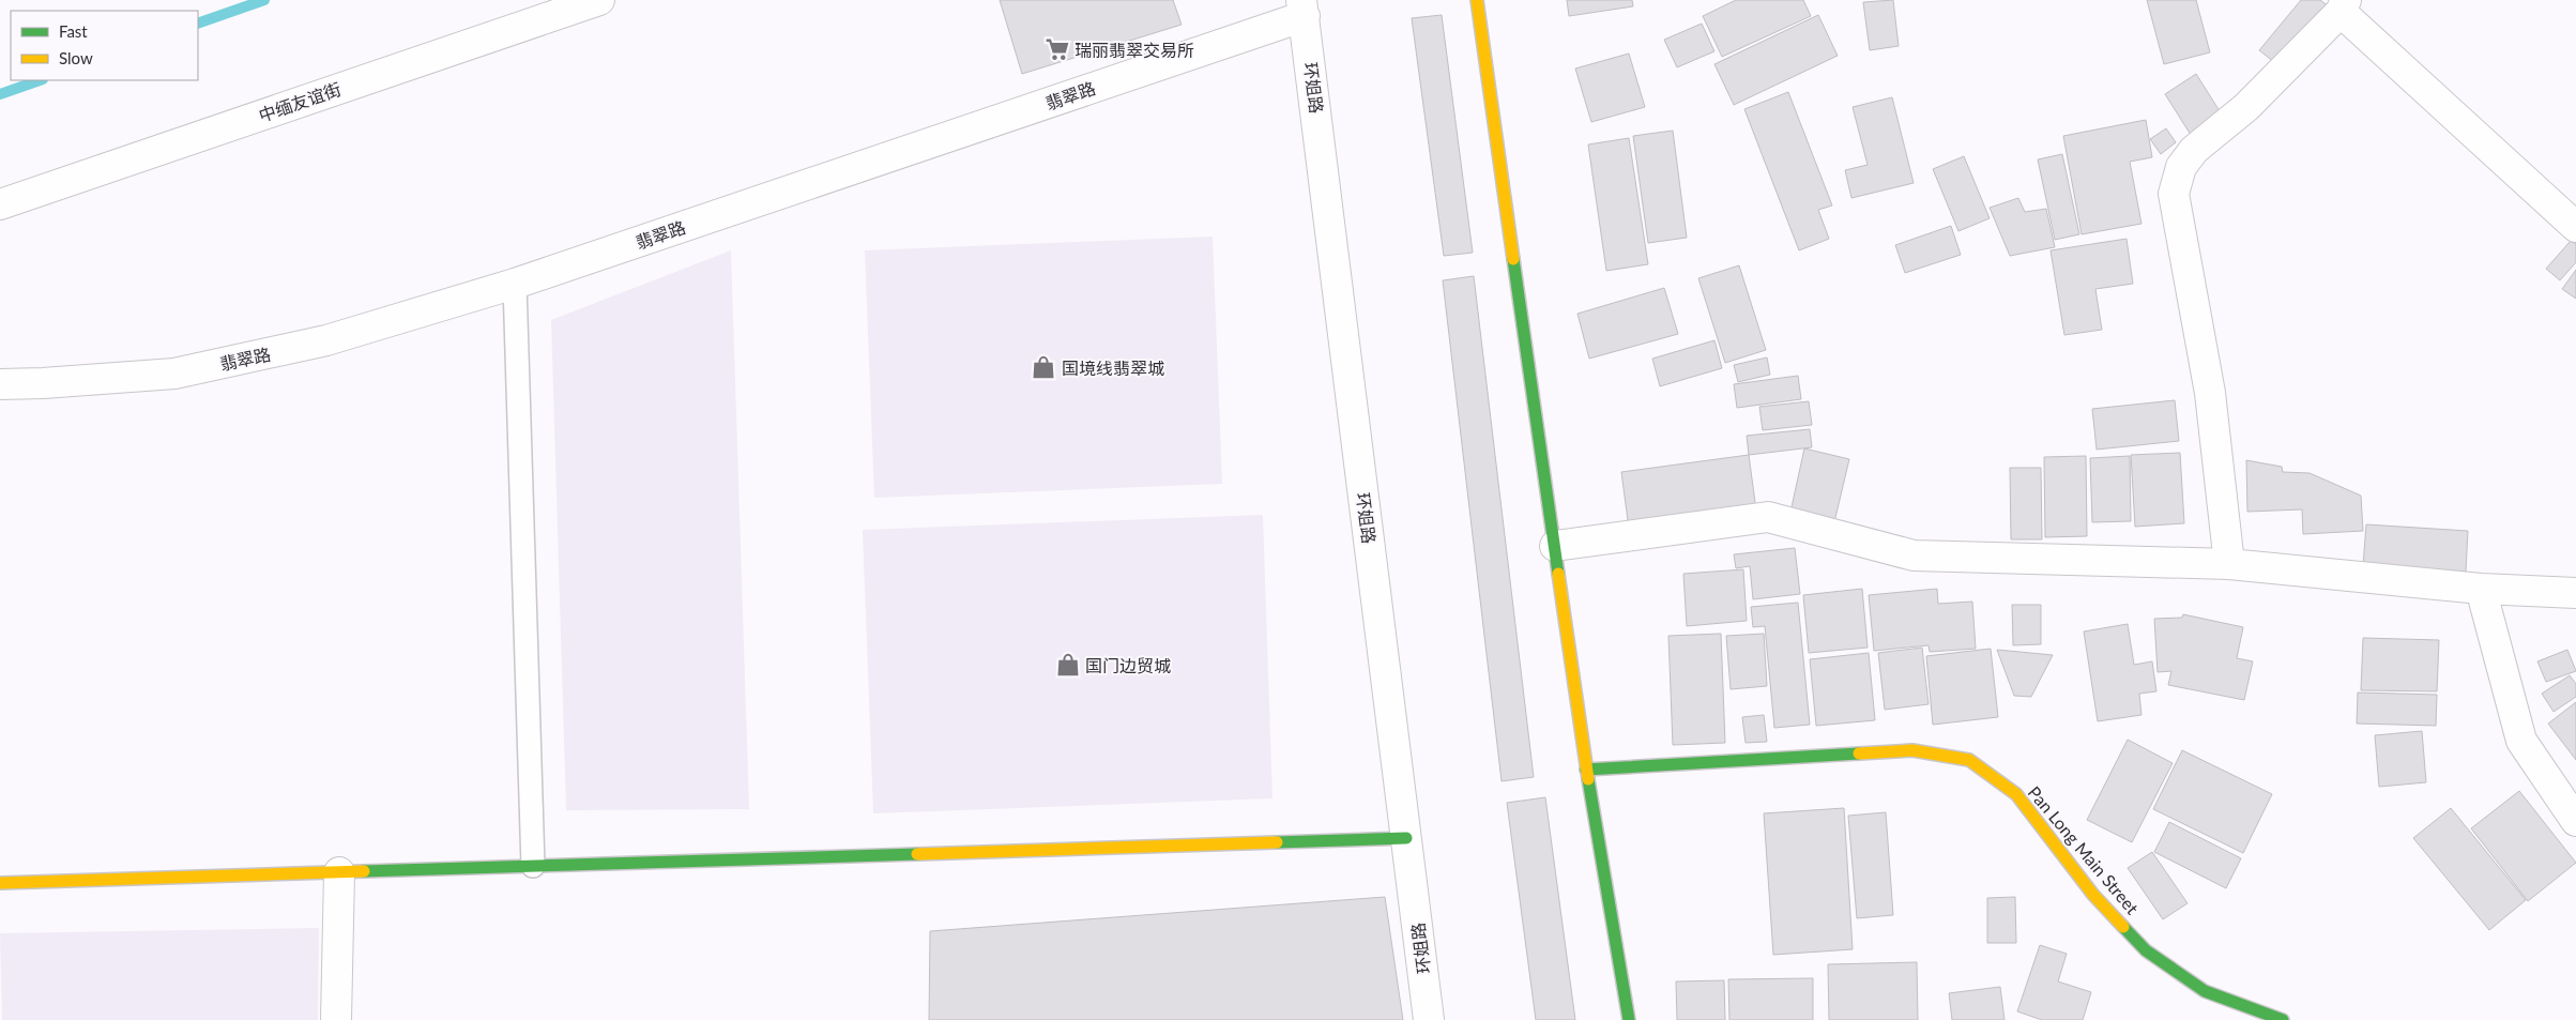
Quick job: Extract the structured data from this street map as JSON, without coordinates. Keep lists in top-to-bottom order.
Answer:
{
  "streets": {
    "main road": ["Pan Long Main Street"],
    "street": ["环姐路", "翡翠路", "中缅友谊街"]
  },
  "crossings": [
    ["环姐路", "翡翠路"]
  ],
  "places": {
    "supermarket": ["瑞丽翡翠交易所"],
    "shop": ["国境线翡翠城", "国门边贸城"]
  },
  "legend": ["Fast", "Slow"]
}
